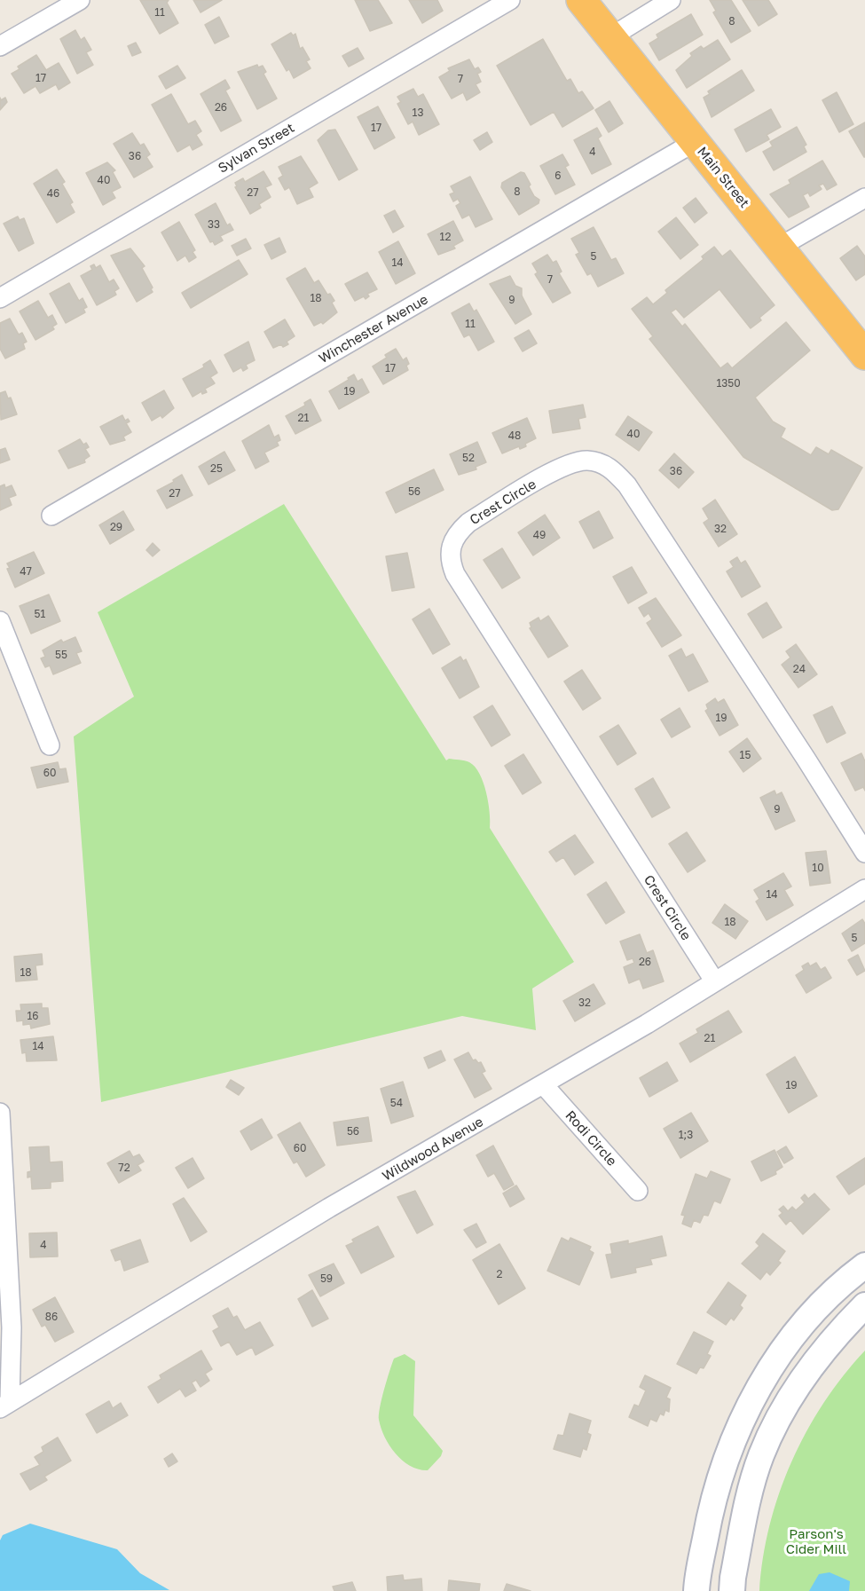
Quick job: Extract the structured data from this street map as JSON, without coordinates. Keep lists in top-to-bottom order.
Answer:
{
  "streets": {
    "highway": ["Main Street"],
    "street": [
      "Sylvan Street",
      "Winchester Avenue",
      "Crest Circle",
      "Rodi Circle",
      "Wildwood Avenue"
    ]
  },
  "crossings": [
    ["Main Street", "Winchester Avenue"],
    ["Crest Circle", "Wildwood Avenue"],
    ["Rodi Circle", "Wildwood Avenue"]
  ],
  "parks": ["Parson's Cider Mill"],
  "house_numbers": [
    "11",
    "8",
    "17",
    "7",
    "26",
    "13",
    "17",
    "4",
    "36",
    "6",
    "40",
    "8",
    "27",
    "46",
    "33",
    "12",
    "5",
    "14",
    "7",
    "18",
    "9",
    "11",
    "17",
    "1350",
    "19",
    "21",
    "40",
    "48",
    "52",
    "25",
    "36",
    "56",
    "27",
    "29",
    "32",
    "49",
    "47",
    "51",
    "55",
    "24",
    "19",
    "15",
    "60",
    "9",
    "10",
    "14",
    "18",
    "5",
    "26",
    "18",
    "32",
    "16",
    "21",
    "14",
    "19",
    "54",
    "56",
    "1;3",
    "60",
    "72",
    "4",
    "2",
    "59",
    "86"
  ]
}
